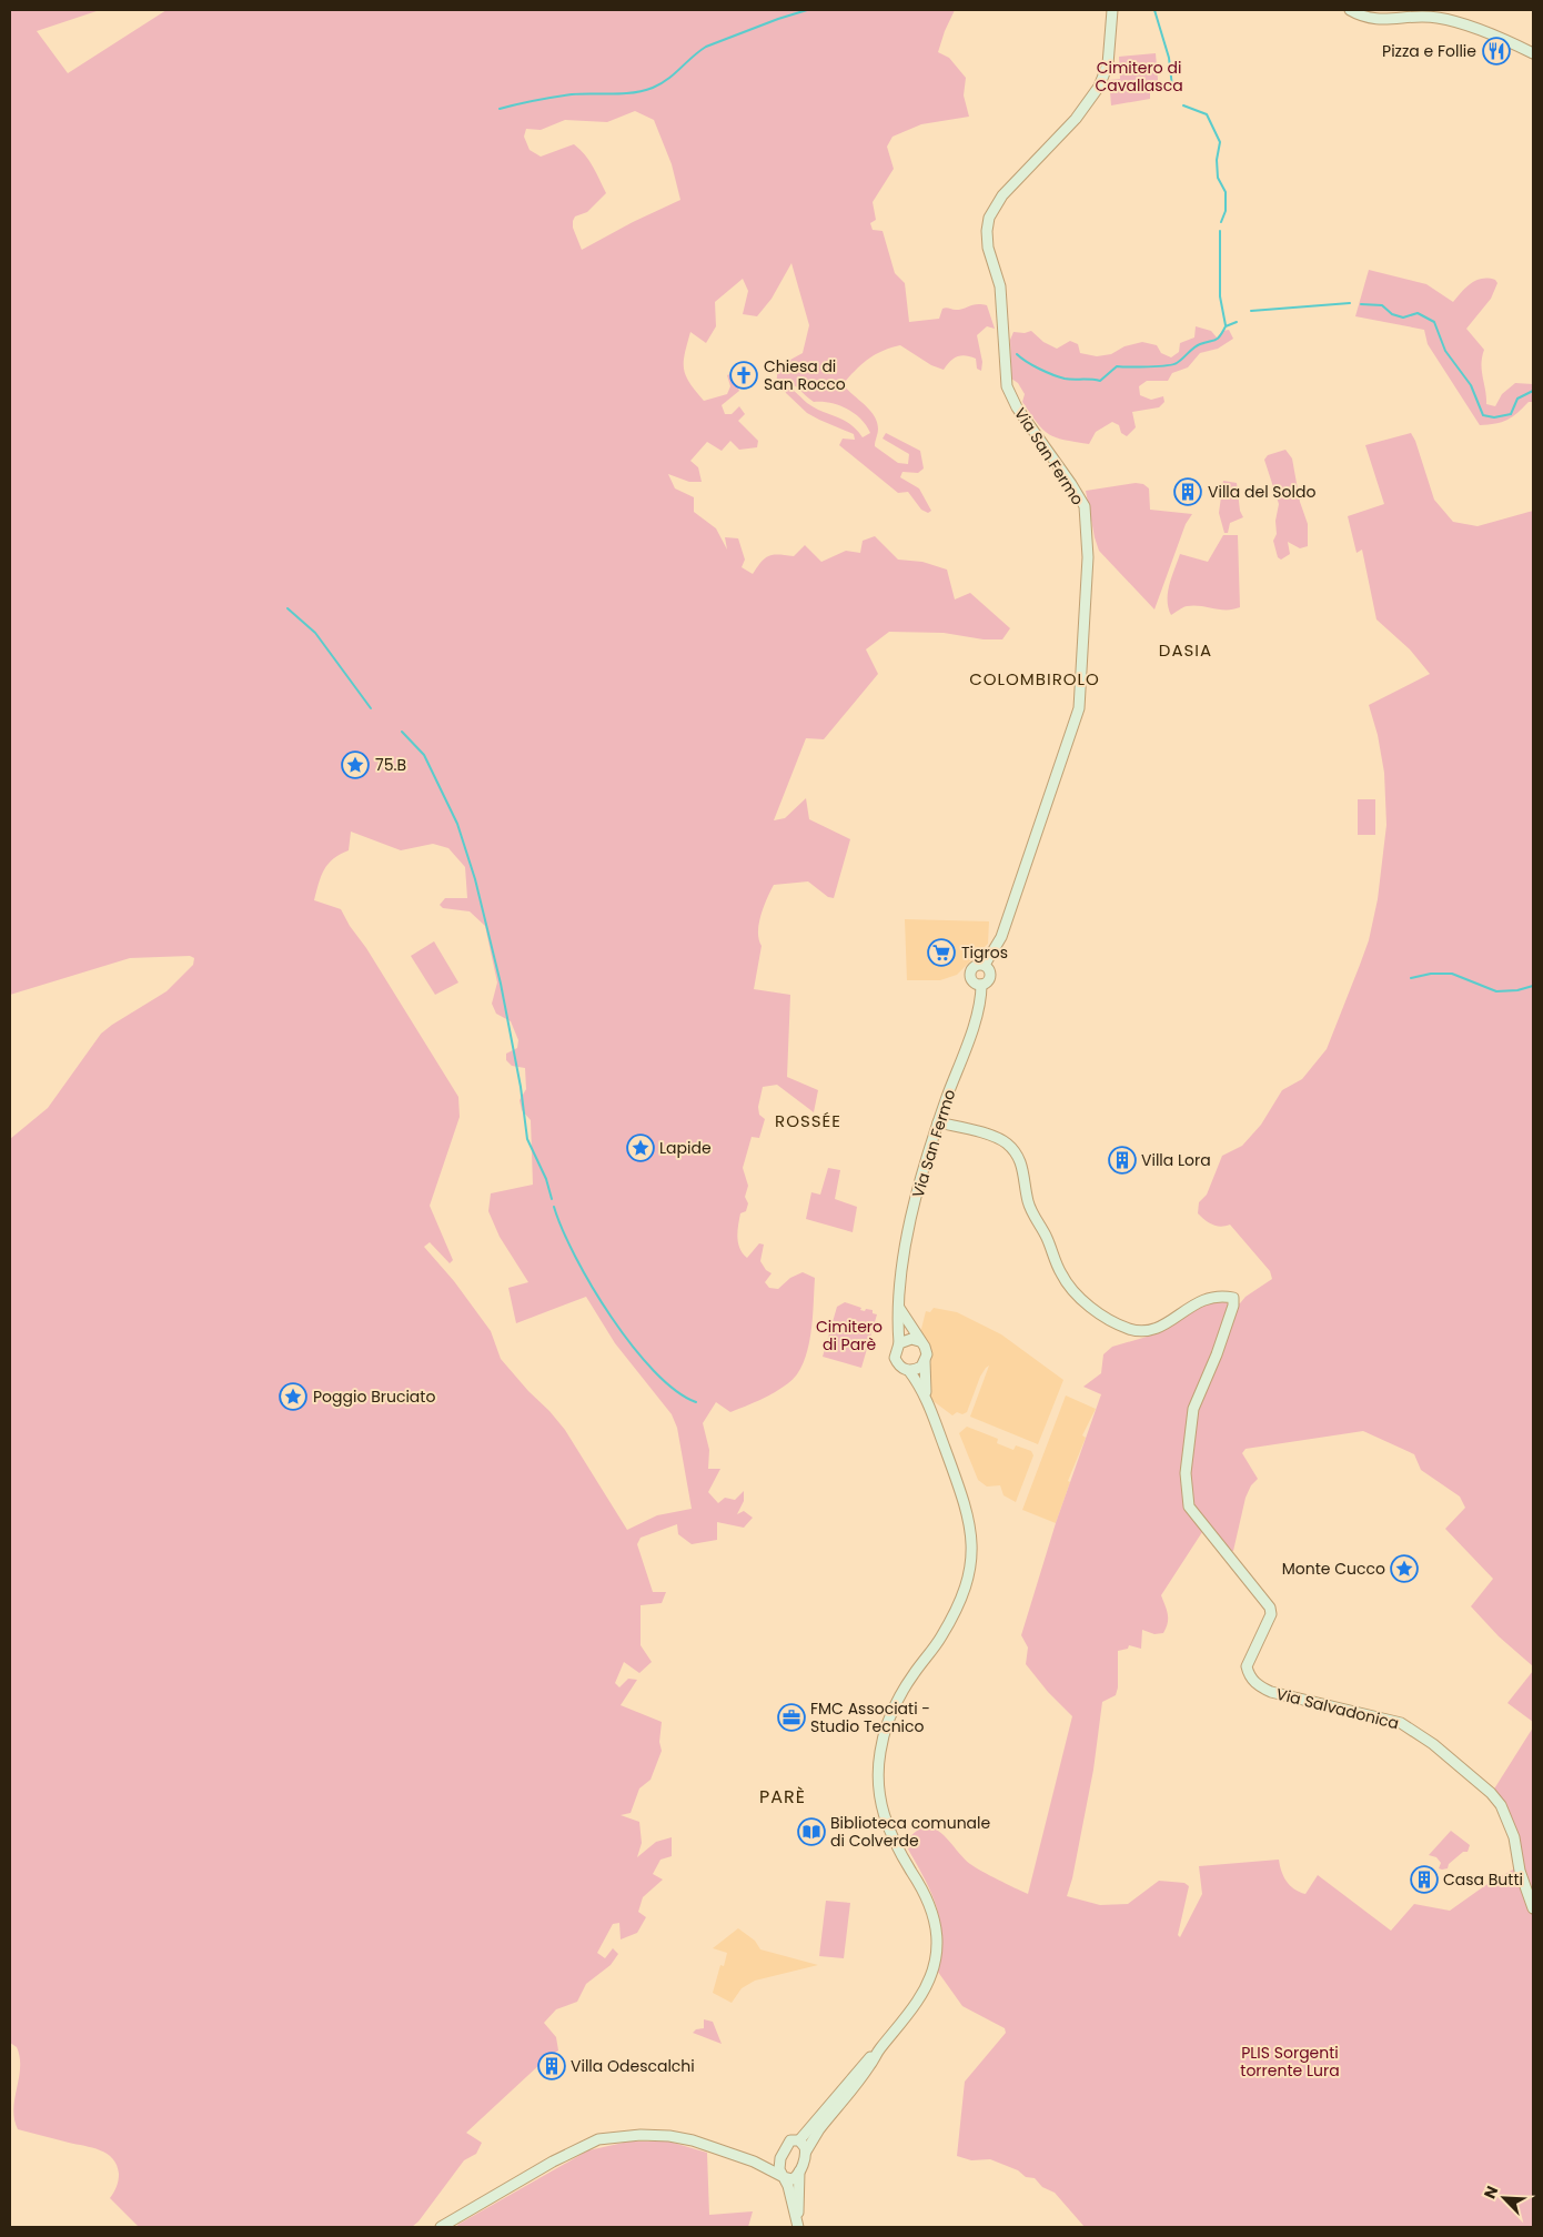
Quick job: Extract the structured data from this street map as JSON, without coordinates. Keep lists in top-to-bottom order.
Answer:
{
  "streets": {
    "main road": ["Via San Fermo", "Via Salvadonica"]
  },
  "crossings": [
    ["Via San Fermo", "Via Salvadonica"]
  ],
  "districts": [
    "DASIA",
    "COLOMBIROLO",
    "ROSSÉE",
    "PARÈ"
  ],
  "parks": ["Cimitero di Cavallasca", "Cimitero di Parè", "PLIS Sorgenti torrente Lura"],
  "places": {
    "restaurant": ["Pizza e Follie"],
    "church": ["Chiesa di San Rocco"],
    "building": [
      "Villa del Soldo",
      "Villa Lora",
      "Casa Butti",
      "Villa Odescalchi"
    ],
    "place": [
      "75.B",
      "Lapide",
      "Poggio Bruciato",
      "Monte Cucco"
    ],
    "supermarket": ["Tigros"],
    "office": ["FMC Associati - Studio Tecnico"],
    "library": ["Biblioteca comunale di Colverde"]
  },
  "north": "top left"
}
